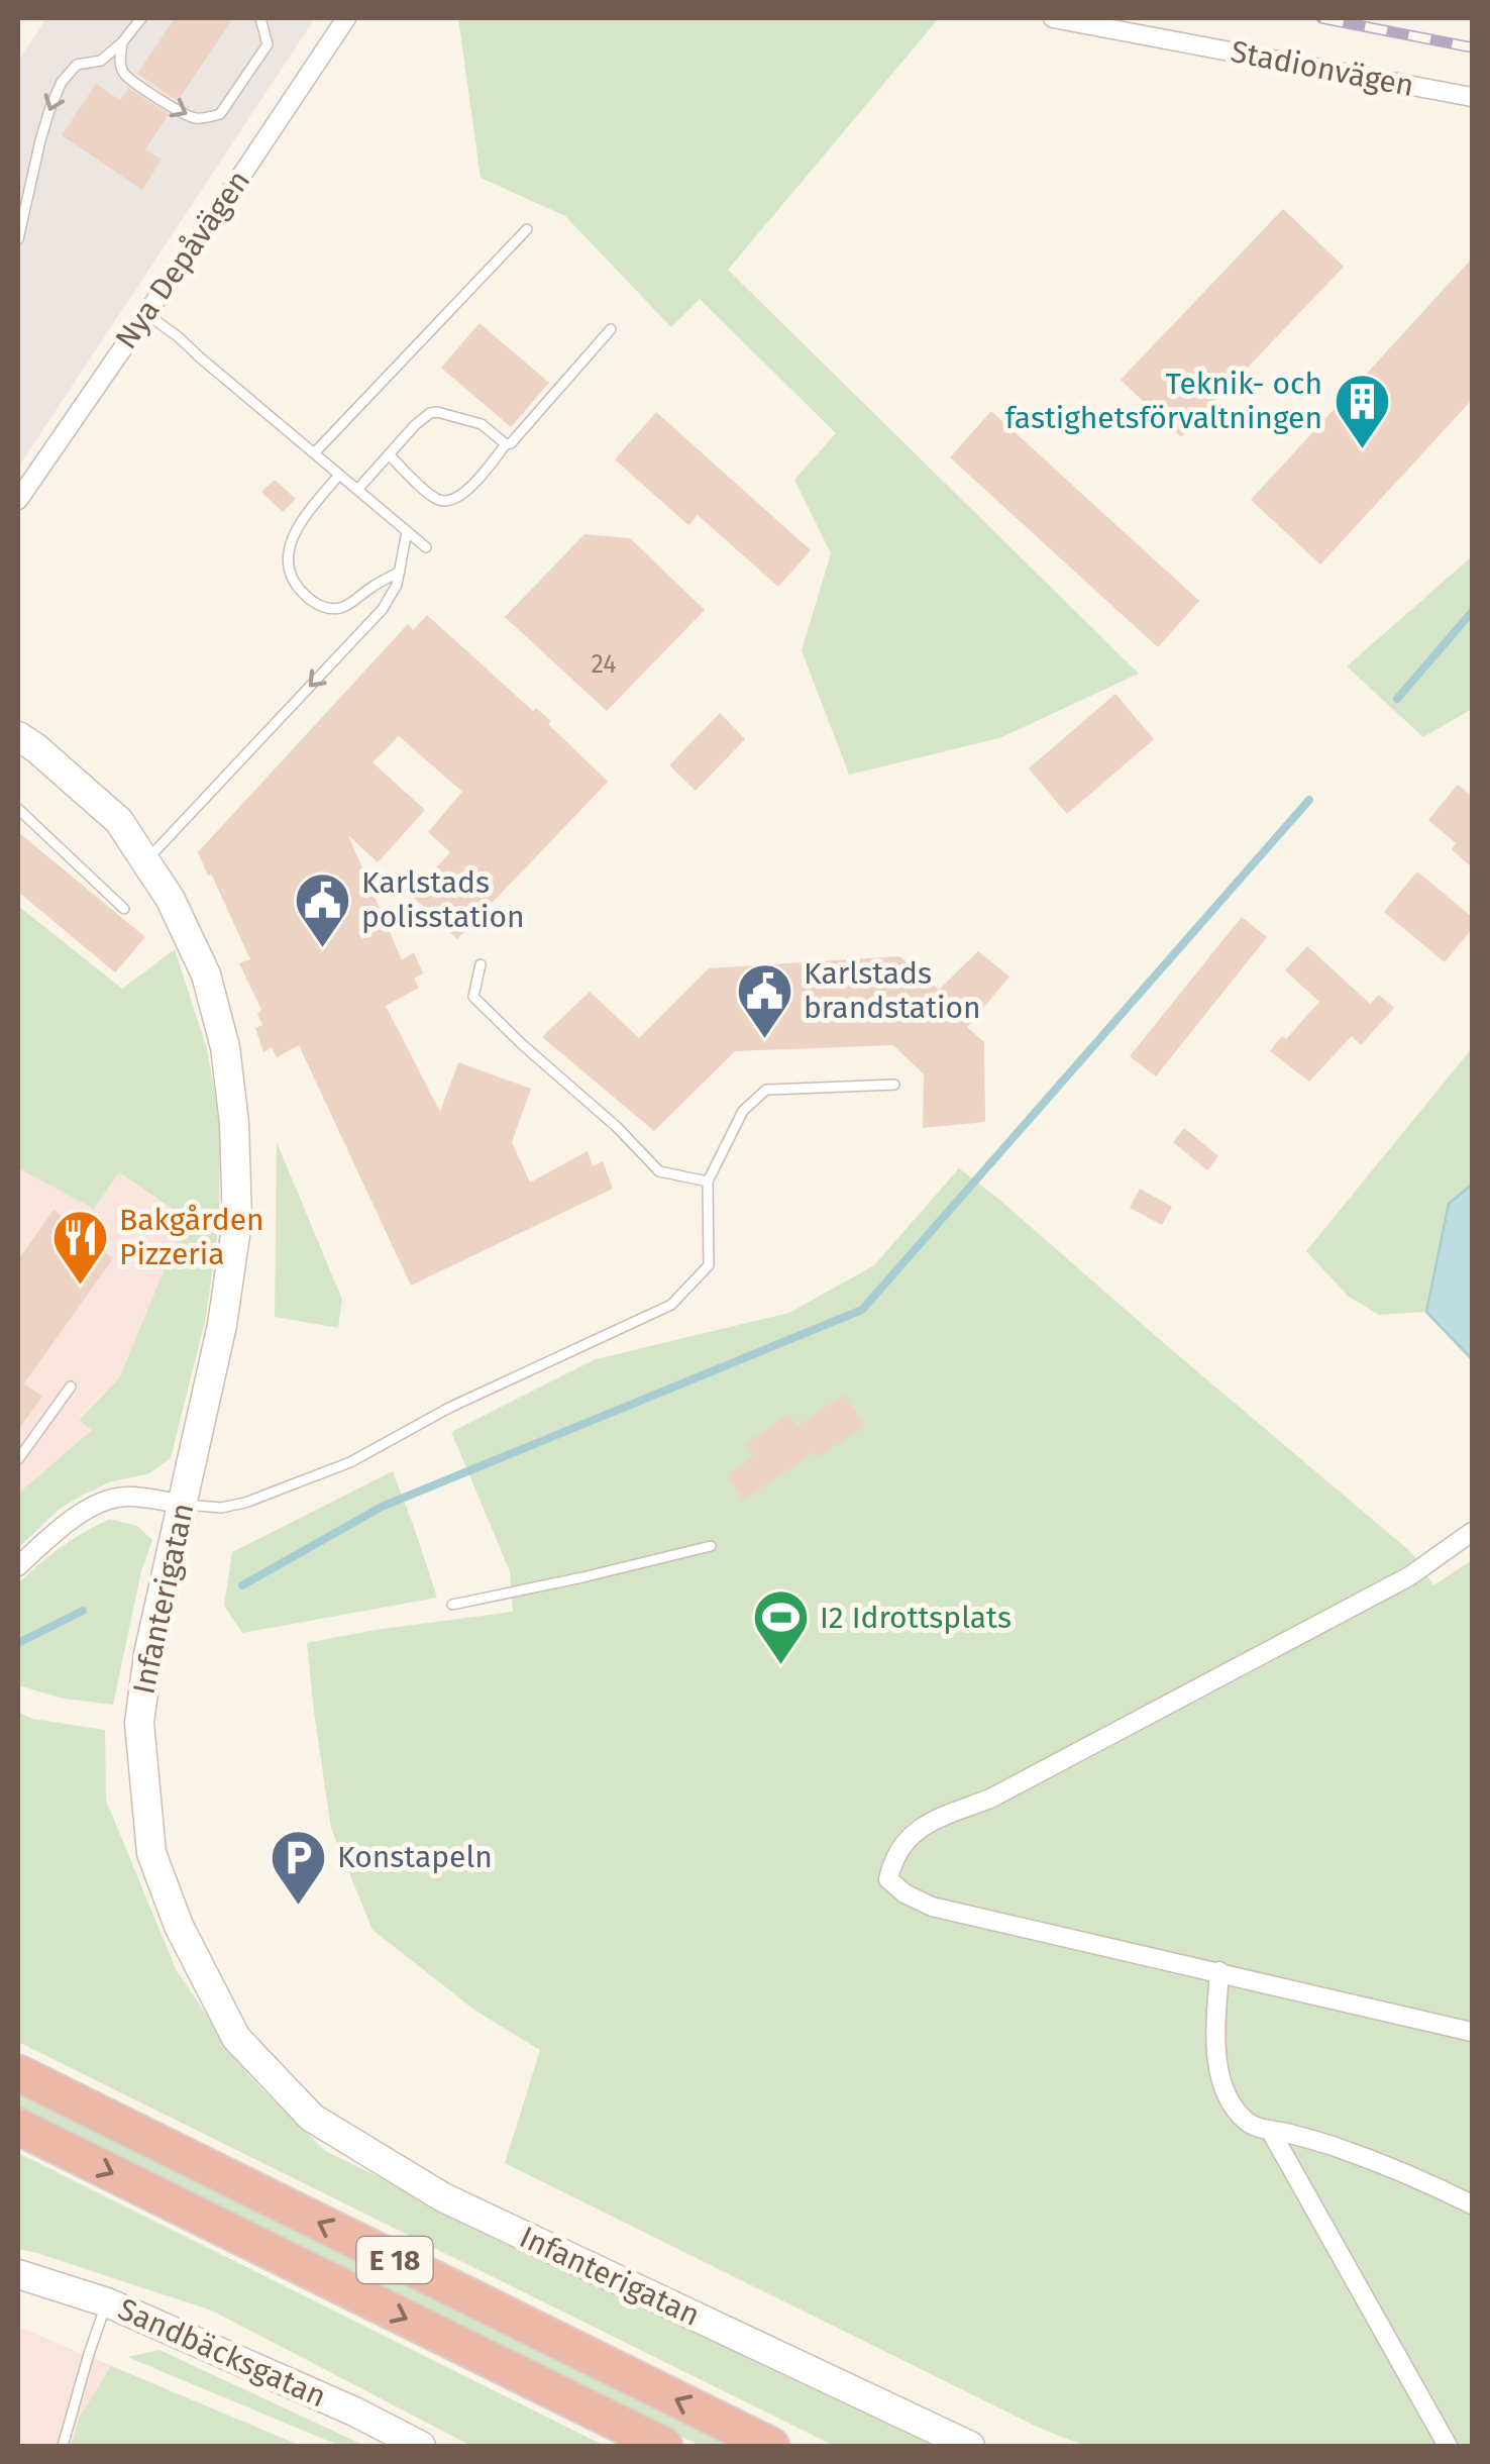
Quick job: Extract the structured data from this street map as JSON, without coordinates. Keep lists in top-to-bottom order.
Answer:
{
  "streets": {
    "highway": ["E 18"],
    "street": [
      "Stadionvägen",
      "Nya Depåvägen",
      "Infanterigatan",
      "Sandbäcksgatan"
    ]
  },
  "places": {
    "building": ["Teknik- och fastighetsförvaltningen"],
    "public building": ["Karlstads polisstation", "Karlstads brandstation"],
    "restaurant": ["Bakgården Pizzeria"],
    "sports": ["I2 Idrottsplats"],
    "parking": ["Konstapeln"]
  },
  "house_numbers": ["24"]
}
